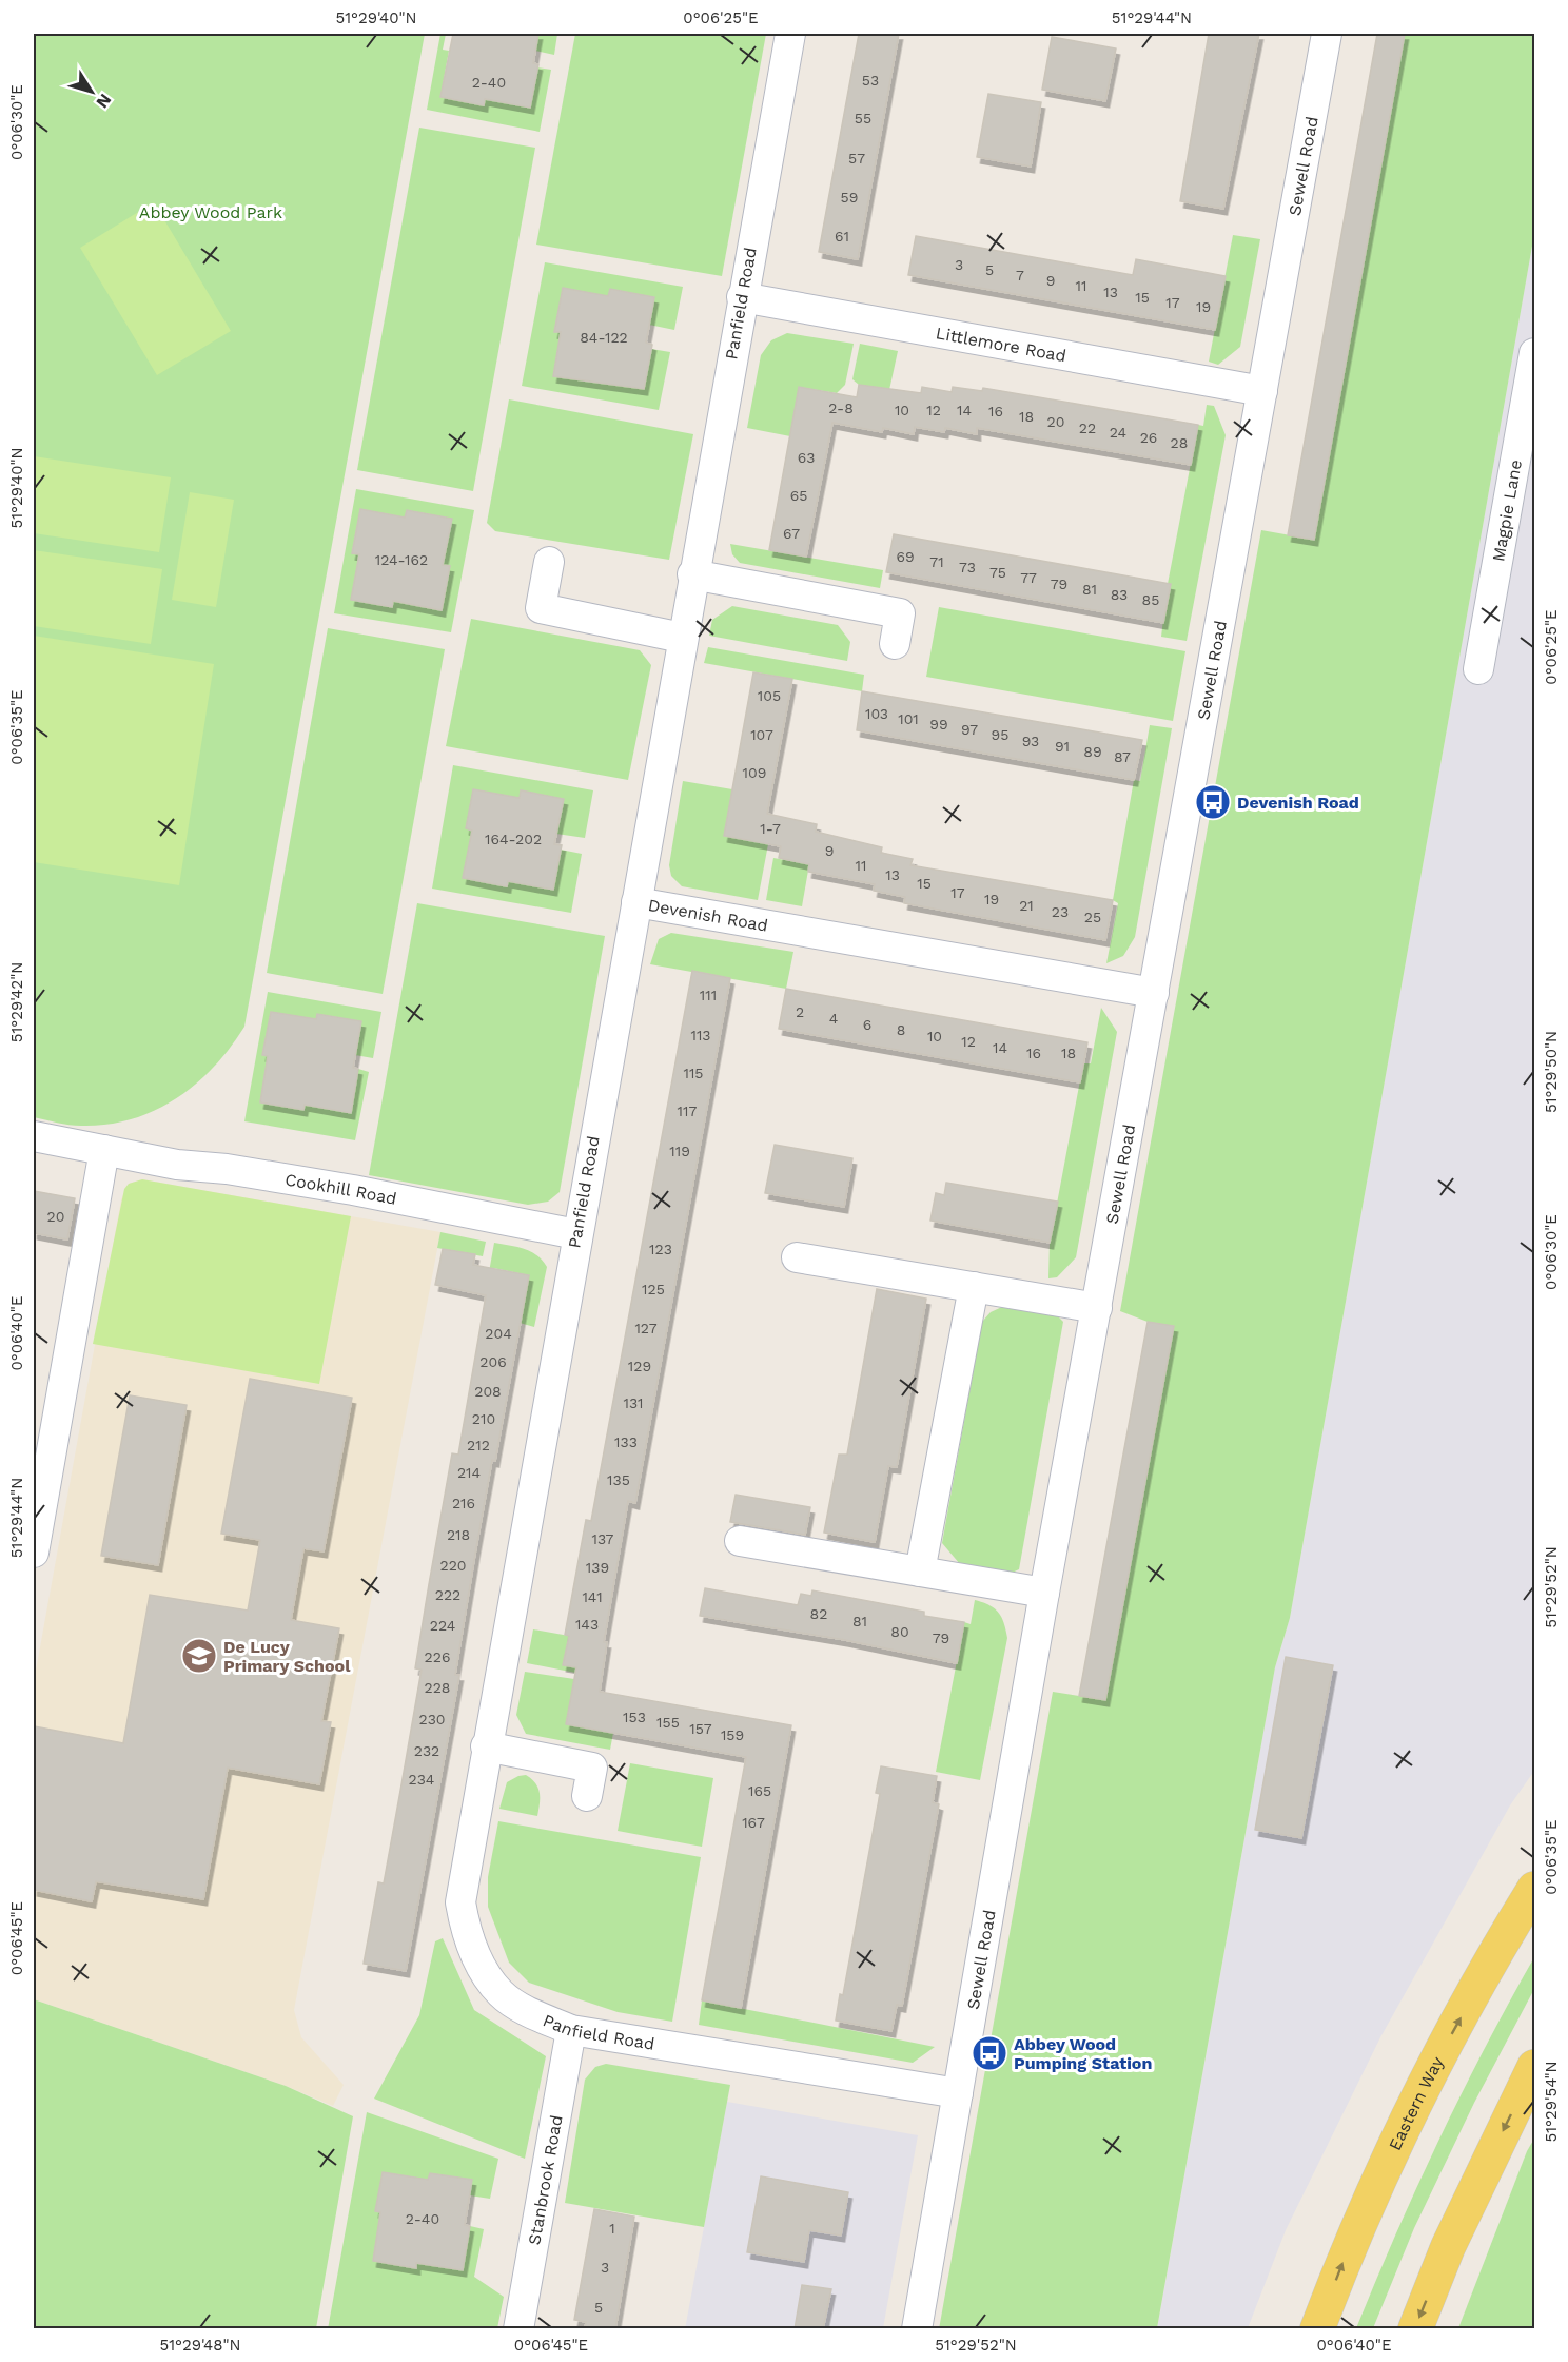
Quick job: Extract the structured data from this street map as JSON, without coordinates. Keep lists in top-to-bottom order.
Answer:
{
  "streets": {
    "main road": ["Eastern Way"],
    "street": [
      "Sewell Road",
      "Panfield Road",
      "Littlemore Road",
      "Magpie Lane",
      "Devenish Road",
      "Cookhill Road",
      "Stanbrook Road"
    ]
  },
  "crossings": [
    ["Sewell Road", "Panfield Road"],
    ["Sewell Road", "Littlemore Road"],
    ["Sewell Road", "Devenish Road"],
    ["Panfield Road", "Littlemore Road"],
    ["Panfield Road", "Devenish Road"],
    ["Panfield Road", "Cookhill Road"],
    ["Panfield Road", "Stanbrook Road"]
  ],
  "parks": ["Abbey Wood Park"],
  "places": {
    "bus stop": ["Devenish Road", "Abbey Wood Pumping Station"],
    "school or university": ["De Lucy Primary School"]
  },
  "house_numbers": [
    "53",
    "2-40",
    "55",
    "57",
    "59",
    "61",
    "3",
    "5",
    "7",
    "9",
    "11",
    "13",
    "15",
    "17",
    "19",
    "84-122",
    "2-8",
    "10",
    "12",
    "14",
    "16",
    "18",
    "20",
    "22",
    "24",
    "26",
    "28",
    "63",
    "65",
    "67",
    "69",
    "124-162",
    "71",
    "73",
    "75",
    "77",
    "79",
    "81",
    "83",
    "85",
    "105",
    "103",
    "101",
    "99",
    "97",
    "107",
    "95",
    "93",
    "91",
    "89",
    "87",
    "109",
    "1-7",
    "164-202",
    "9",
    "11",
    "13",
    "15",
    "17",
    "19",
    "21",
    "23",
    "25",
    "111",
    "2",
    "4",
    "6",
    "8",
    "113",
    "10",
    "12",
    "14",
    "16",
    "18",
    "115",
    "117",
    "119",
    "20",
    "123",
    "125",
    "127",
    "204",
    "206",
    "129",
    "208",
    "131",
    "210",
    "133",
    "212",
    "214",
    "135",
    "216",
    "218",
    "137",
    "220",
    "139",
    "222",
    "141",
    "82",
    "81",
    "143",
    "224",
    "80",
    "79",
    "226",
    "228",
    "153",
    "230",
    "155",
    "157",
    "159",
    "232",
    "234",
    "165",
    "167",
    "2-40",
    "1",
    "3",
    "5"
  ],
  "north": "bottom right",
  "coordinates": [
    "51°29'40\"N",
    "0°06'25\"E",
    "51°29'44\"N",
    "0°06'30\"E",
    "0°06'35\"E",
    "51°29'42\"N",
    "51°29'50\"N",
    "0°06'40\"E",
    "51°29'52\"N",
    "0°06'45\"E",
    "51°29'54\"N",
    "51°29'48\"N"
  ]
}
